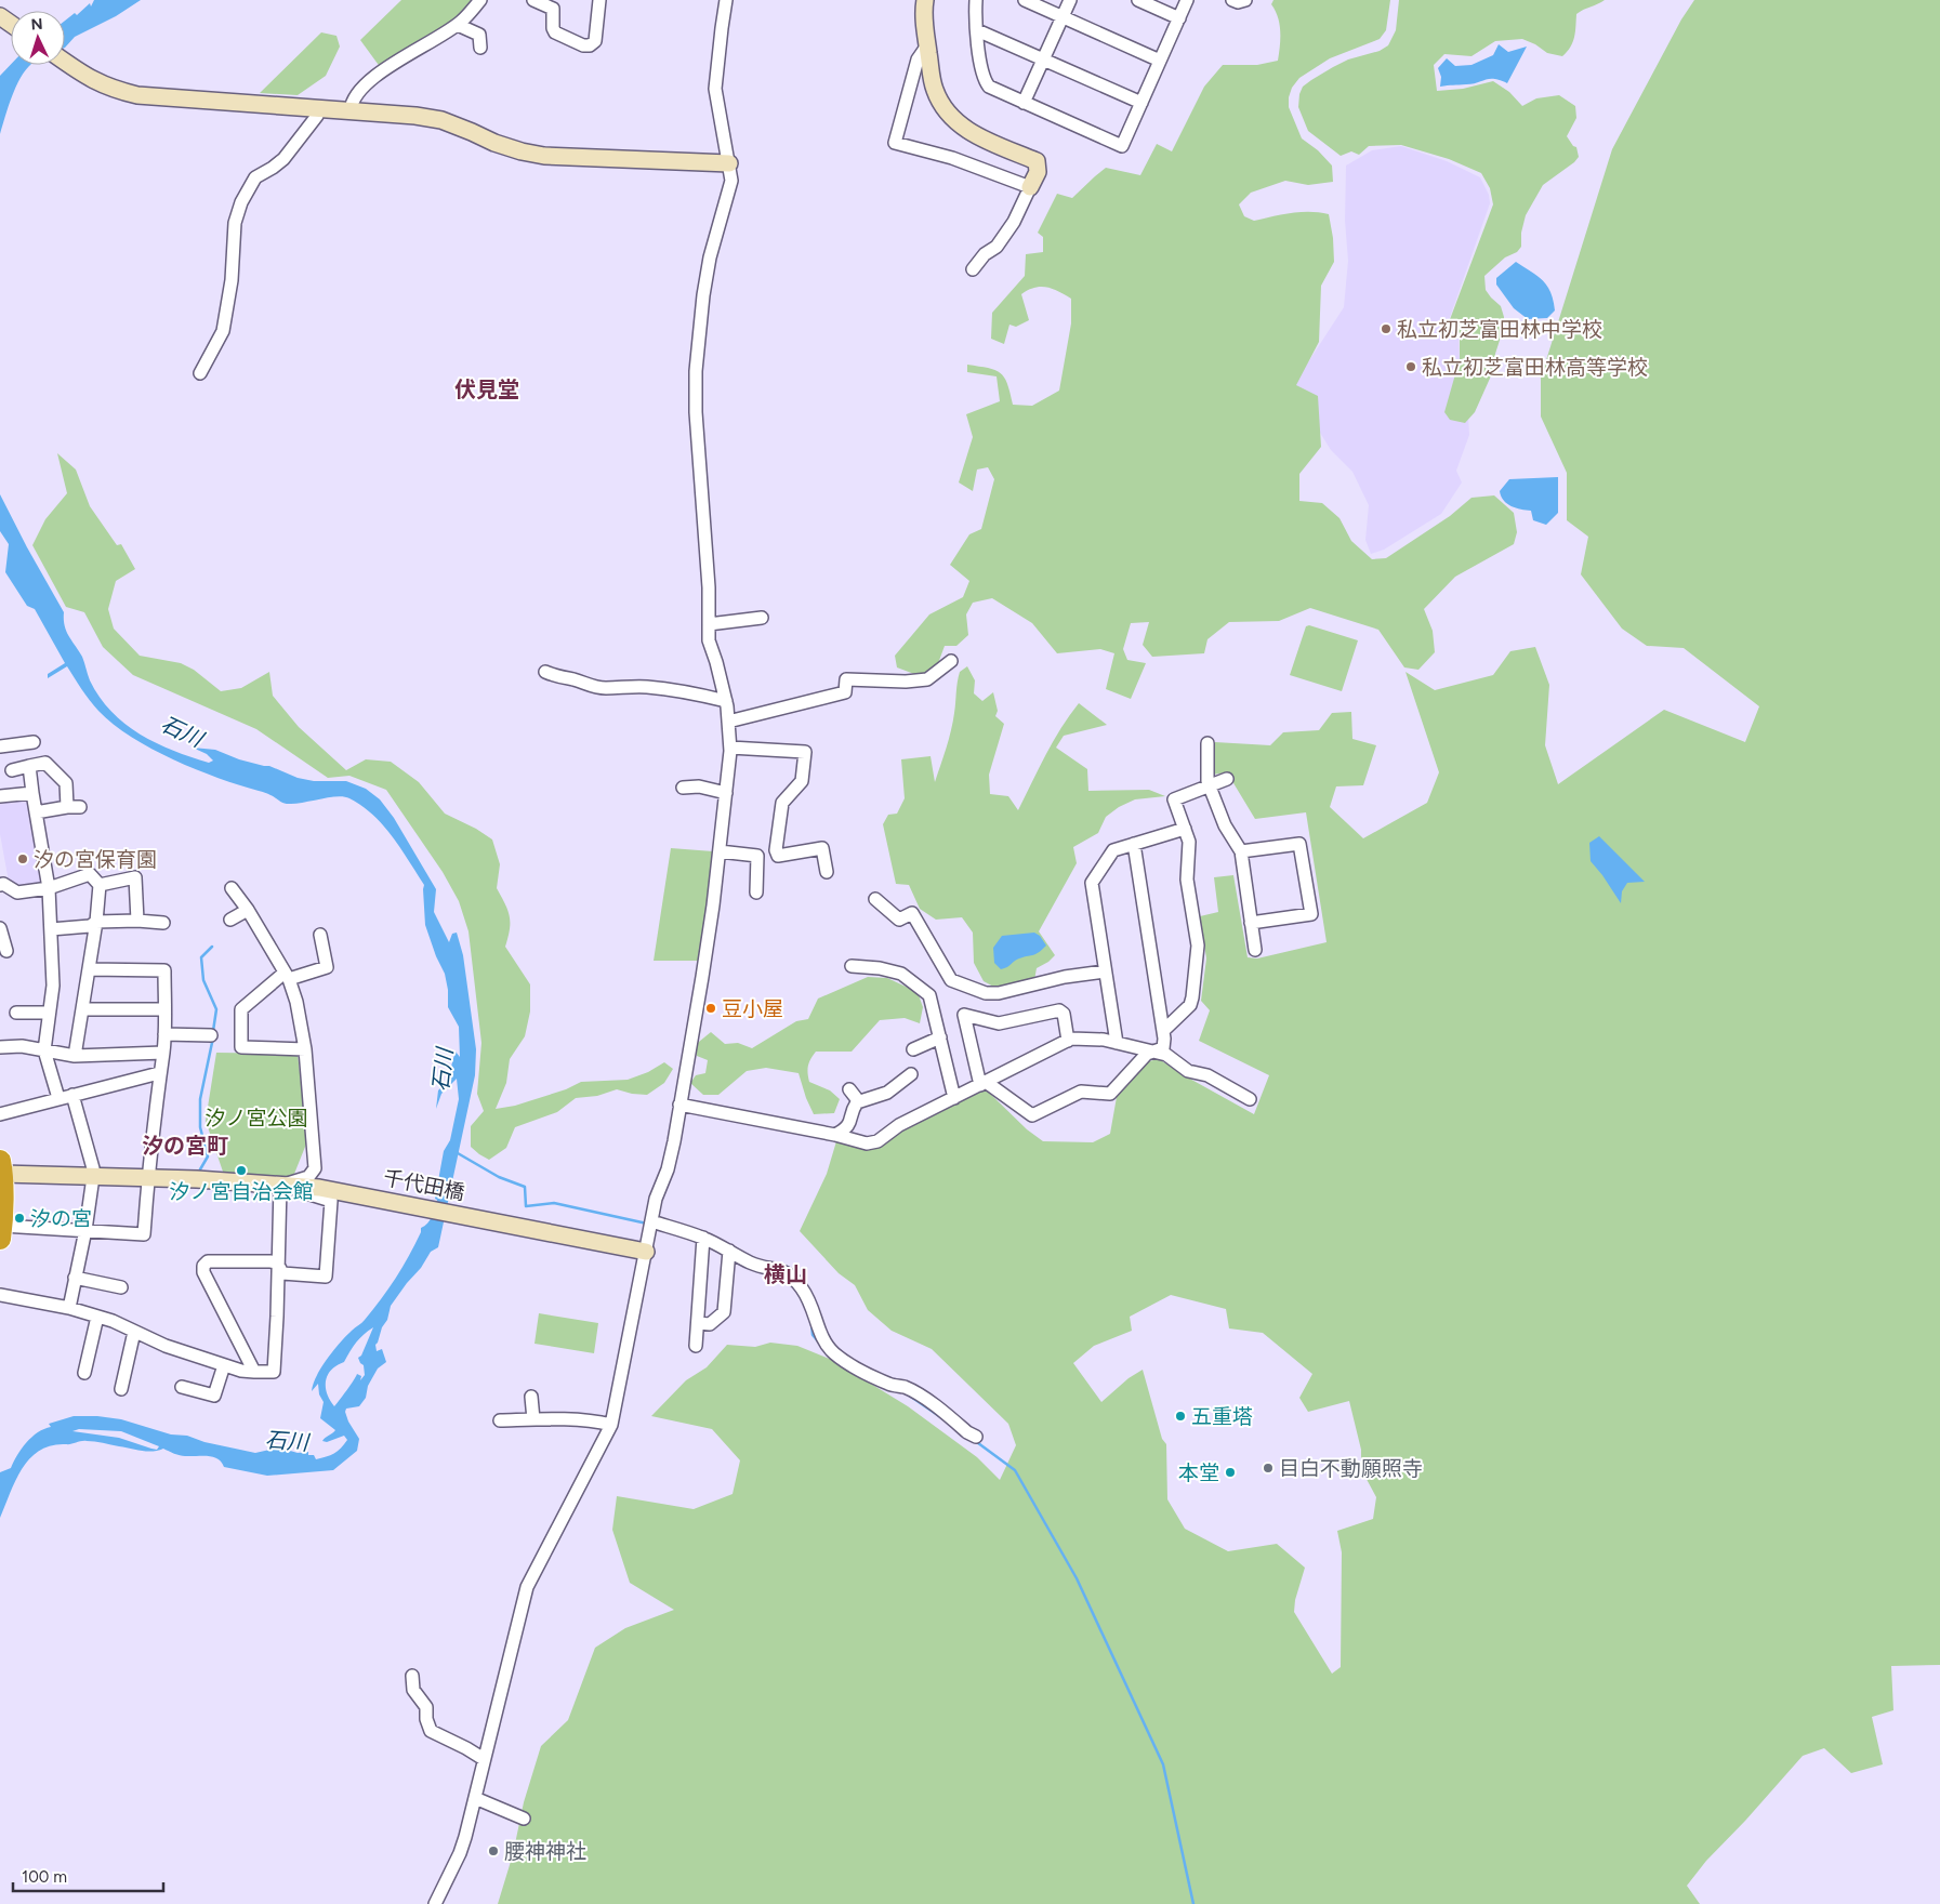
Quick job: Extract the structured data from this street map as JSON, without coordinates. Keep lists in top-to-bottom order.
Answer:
{
  "streets": {
    "street": ["千代田橋"]
  },
  "districts": ["伏見堂", "汐の宮町", "横山"],
  "water": ["石川"],
  "parks": ["汐ノ宮公園"],
  "places": [
    "私立初芝富田林中学校",
    "私立初芝富田林高等学校",
    "汐の宮保育園",
    "豆小屋",
    "汐ノ宮自治会館",
    "汐の宮",
    "五重塔",
    "目白不動願照寺",
    "本堂",
    "腰神神社"
  ],
  "scale_bar": "100 m",
  "north": "top"
}
